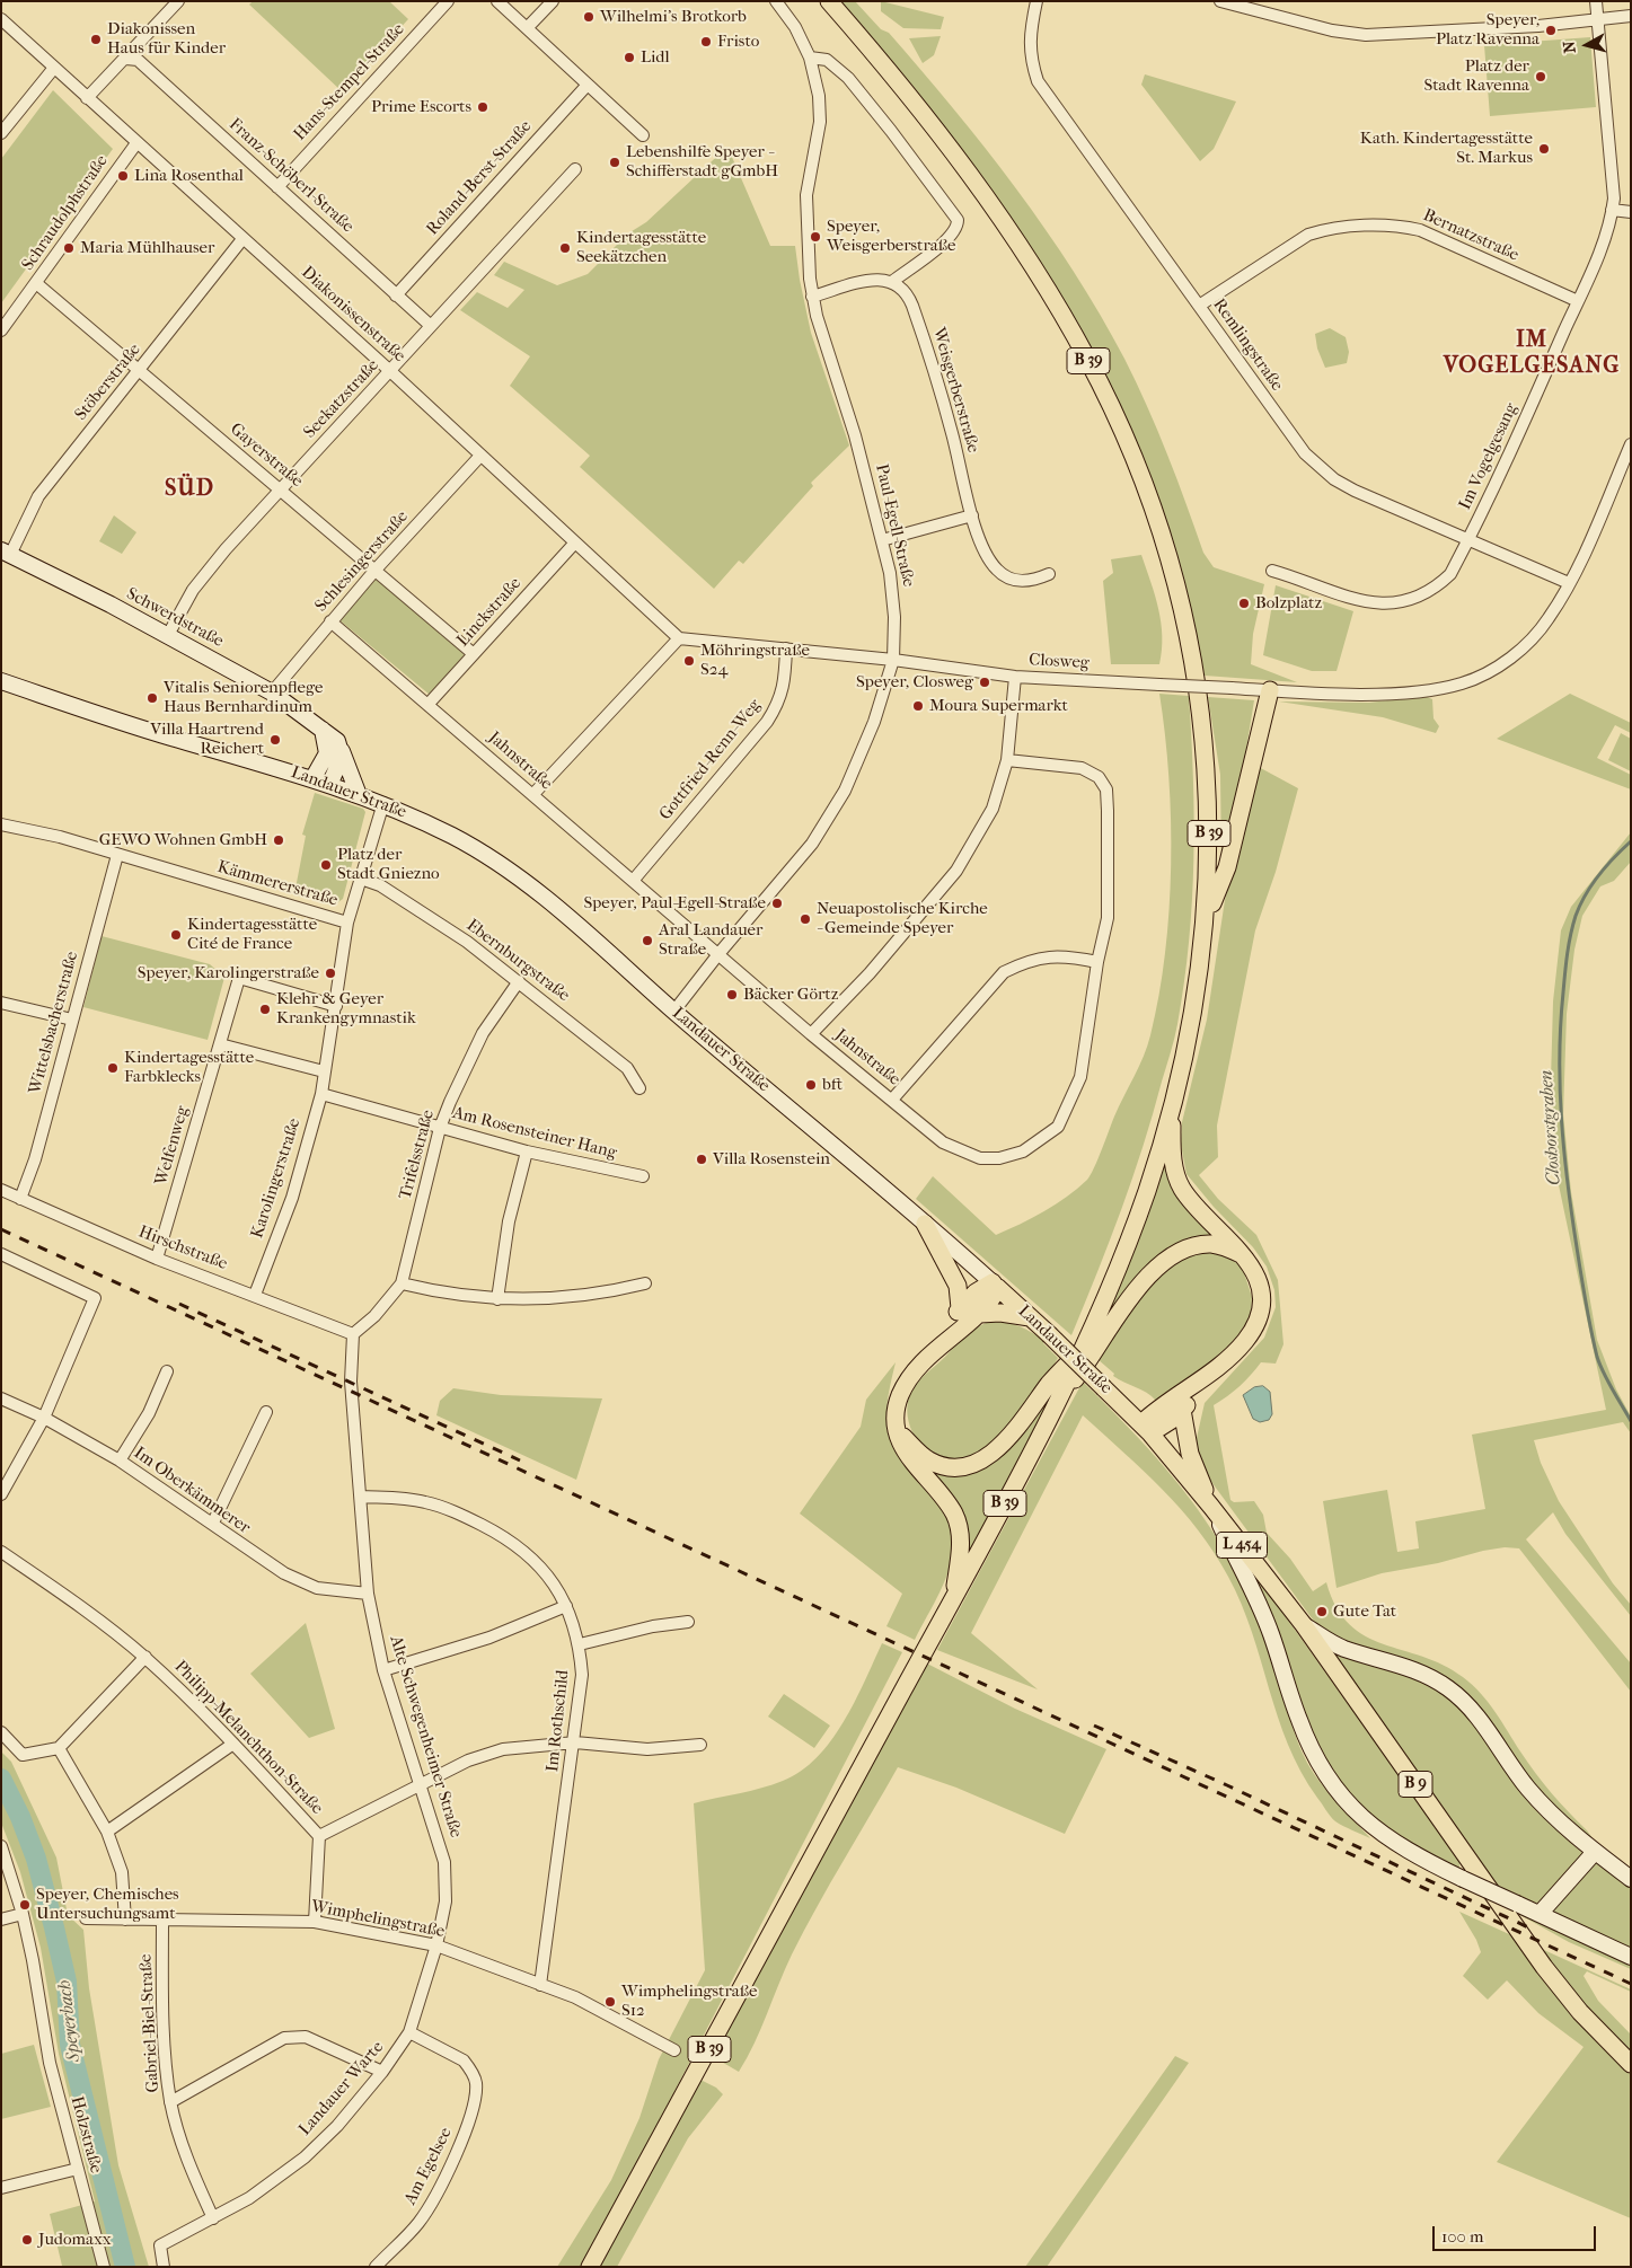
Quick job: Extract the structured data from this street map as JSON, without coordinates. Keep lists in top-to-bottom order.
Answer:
{
  "streets": {
    "main road": [
      "B 39",
      "Schwerdstraße",
      "Landauer Straße",
      "L 454",
      "B 9"
    ],
    "street": [
      "Hans-Stempel-Straße",
      "Franz-Schöberl-Straße",
      "Roland-Berst-Straße",
      "Schraudolphstraße",
      "Bernatzstraße",
      "Diakonissenstraße",
      "Remlingstraße",
      "Stöberstraße",
      "Weisgerberstraße",
      "Seekatzstraße",
      "Gayerstraße",
      "Im Vogelgesang",
      "Paul-Egell-Straße",
      "Schlesingerstraße",
      "Linckstraße",
      "Closweg",
      "Gottfried-Renn-Weg",
      "Jahnstraße",
      "Kämmererstraße",
      "Ebernburgstraße",
      "Wittelsbacherstraße",
      "Am Rosensteiner Hang",
      "Welfenweg",
      "Trifelsstraße",
      "Karolingerstraße",
      "Hirschstraße",
      "Im Oberkämmerer",
      "Im Rothschild",
      "Alte Schwegenheimer Straße",
      "Philipp-Melanchthon-Straße",
      "Wimphelingstraße",
      "Gabriel-Biel-Straße",
      "Landauer Warte",
      "Holzstraße",
      "Am Egelsee"
    ]
  },
  "crossings": [
    ["Hans-Stempel-Straße", "Franz-Schöberl-Straße"],
    ["Franz-Schöberl-Straße", "Roland-Berst-Straße"],
    ["Franz-Schöberl-Straße", "Seekatzstraße"],
    ["Schraudolphstraße", "Diakonissenstraße"],
    ["Schraudolphstraße", "Gayerstraße"],
    ["Bernatzstraße", "Remlingstraße"],
    ["Bernatzstraße", "Im Vogelgesang"],
    ["Diakonissenstraße", "Stöberstraße"],
    ["Diakonissenstraße", "Seekatzstraße"],
    ["Diakonissenstraße", "Schlesingerstraße"],
    ["Diakonissenstraße", "Linckstraße"],
    ["Diakonissenstraße", "Closweg"],
    ["Remlingstraße", "Im Vogelgesang"],
    ["Remlingstraße", "Closweg"],
    ["Stöberstraße", "Gayerstraße"],
    ["Stöberstraße", "Schwerdstraße"],
    ["Seekatzstraße", "Gayerstraße"],
    ["Seekatzstraße", "Schwerdstraße"],
    ["Gayerstraße", "Schlesingerstraße"],
    ["Gayerstraße", "Linckstraße"],
    ["Paul-Egell-Straße", "Closweg"],
    ["Paul-Egell-Straße", "Jahnstraße"],
    ["Paul-Egell-Straße", "Landauer Straße"],
    ["Schlesingerstraße", "Schwerdstraße"],
    ["Schlesingerstraße", "Jahnstraße"],
    ["Linckstraße", "Jahnstraße"],
    ["Schwerdstraße", "Landauer Straße"],
    ["Closweg", "Gottfried-Renn-Weg"],
    ["Gottfried-Renn-Weg", "Jahnstraße"],
    ["Landauer Straße", "Karolingerstraße"],
    ["Landauer Straße", "B 9"],
    ["Kämmererstraße", "Wittelsbacherstraße"],
    ["Kämmererstraße", "Karolingerstraße"],
    ["Ebernburgstraße", "Trifelsstraße"],
    ["Ebernburgstraße", "Karolingerstraße"],
    ["Wittelsbacherstraße", "Hirschstraße"],
    ["Am Rosensteiner Hang", "Trifelsstraße"],
    ["Am Rosensteiner Hang", "Karolingerstraße"],
    ["Welfenweg", "Karolingerstraße"],
    ["Welfenweg", "Hirschstraße"],
    ["Trifelsstraße", "Hirschstraße"],
    ["Trifelsstraße", "Alte Schwegenheimer Straße"],
    ["Karolingerstraße", "Hirschstraße"],
    ["Hirschstraße", "Alte Schwegenheimer Straße"],
    ["Im Oberkämmerer", "Alte Schwegenheimer Straße"],
    ["Im Rothschild", "Alte Schwegenheimer Straße"],
    ["Im Rothschild", "Wimphelingstraße"],
    ["Alte Schwegenheimer Straße", "Wimphelingstraße"],
    ["Alte Schwegenheimer Straße", "Landauer Warte"],
    ["Philipp-Melanchthon-Straße", "Wimphelingstraße"],
    ["Wimphelingstraße", "Gabriel-Biel-Straße"],
    ["Wimphelingstraße", "Landauer Warte"],
    ["Gabriel-Biel-Straße", "Landauer Warte"],
    ["Landauer Warte", "Am Egelsee"]
  ],
  "districts": ["IM VOGELGESANG", "SÜD"],
  "water": ["Closhorstgraben", "Speyerbach"],
  "places": [
    "Wilhelmi’s Brotkorb",
    "Speyer, Platz Ravenna",
    "Diakonissen Haus für Kinder",
    "Fristo",
    "Lidl",
    "Platz der Stadt Ravenna",
    "Prime Escorts",
    "Kath. Kindertagesstätte St. Markus",
    "Lebenshilfe Speyer - Schifferstadt gGmbH",
    "Lina Rosenthal",
    "Speyer, Weisgerberstraße",
    "Maria Mühlhauser",
    "Kindertagesstätte Seekätzchen",
    "Bolzplatz",
    "Möhringstraße S24",
    "Speyer, Closweg",
    "Vitalis Seniorenpflege Haus Bernhardinum",
    "Moura Supermarkt",
    "Villa Haartrend Reichert",
    "GEWO Wohnen GmbH",
    "Platz der Stadt Gniezno",
    "Speyer, Paul-Egell-Straße",
    "Neuapostolische Kirche - Gemeinde Speyer",
    "Kindertagesstätte Cité de France",
    "Aral Landauer Straße",
    "Speyer, Karolingerstraße",
    "Bäcker Görtz",
    "Klehr & Geyer Krankengymnastik",
    "Kindertagesstätte Farbklecks",
    "bft",
    "Villa Rosenstein",
    "Gute Tat",
    "Speyer, Chemisches Untersuchungsamt",
    "Wimphelingstraße S12",
    "Judomaxx"
  ],
  "scale_bar": "100 m",
  "north": "left"
}
